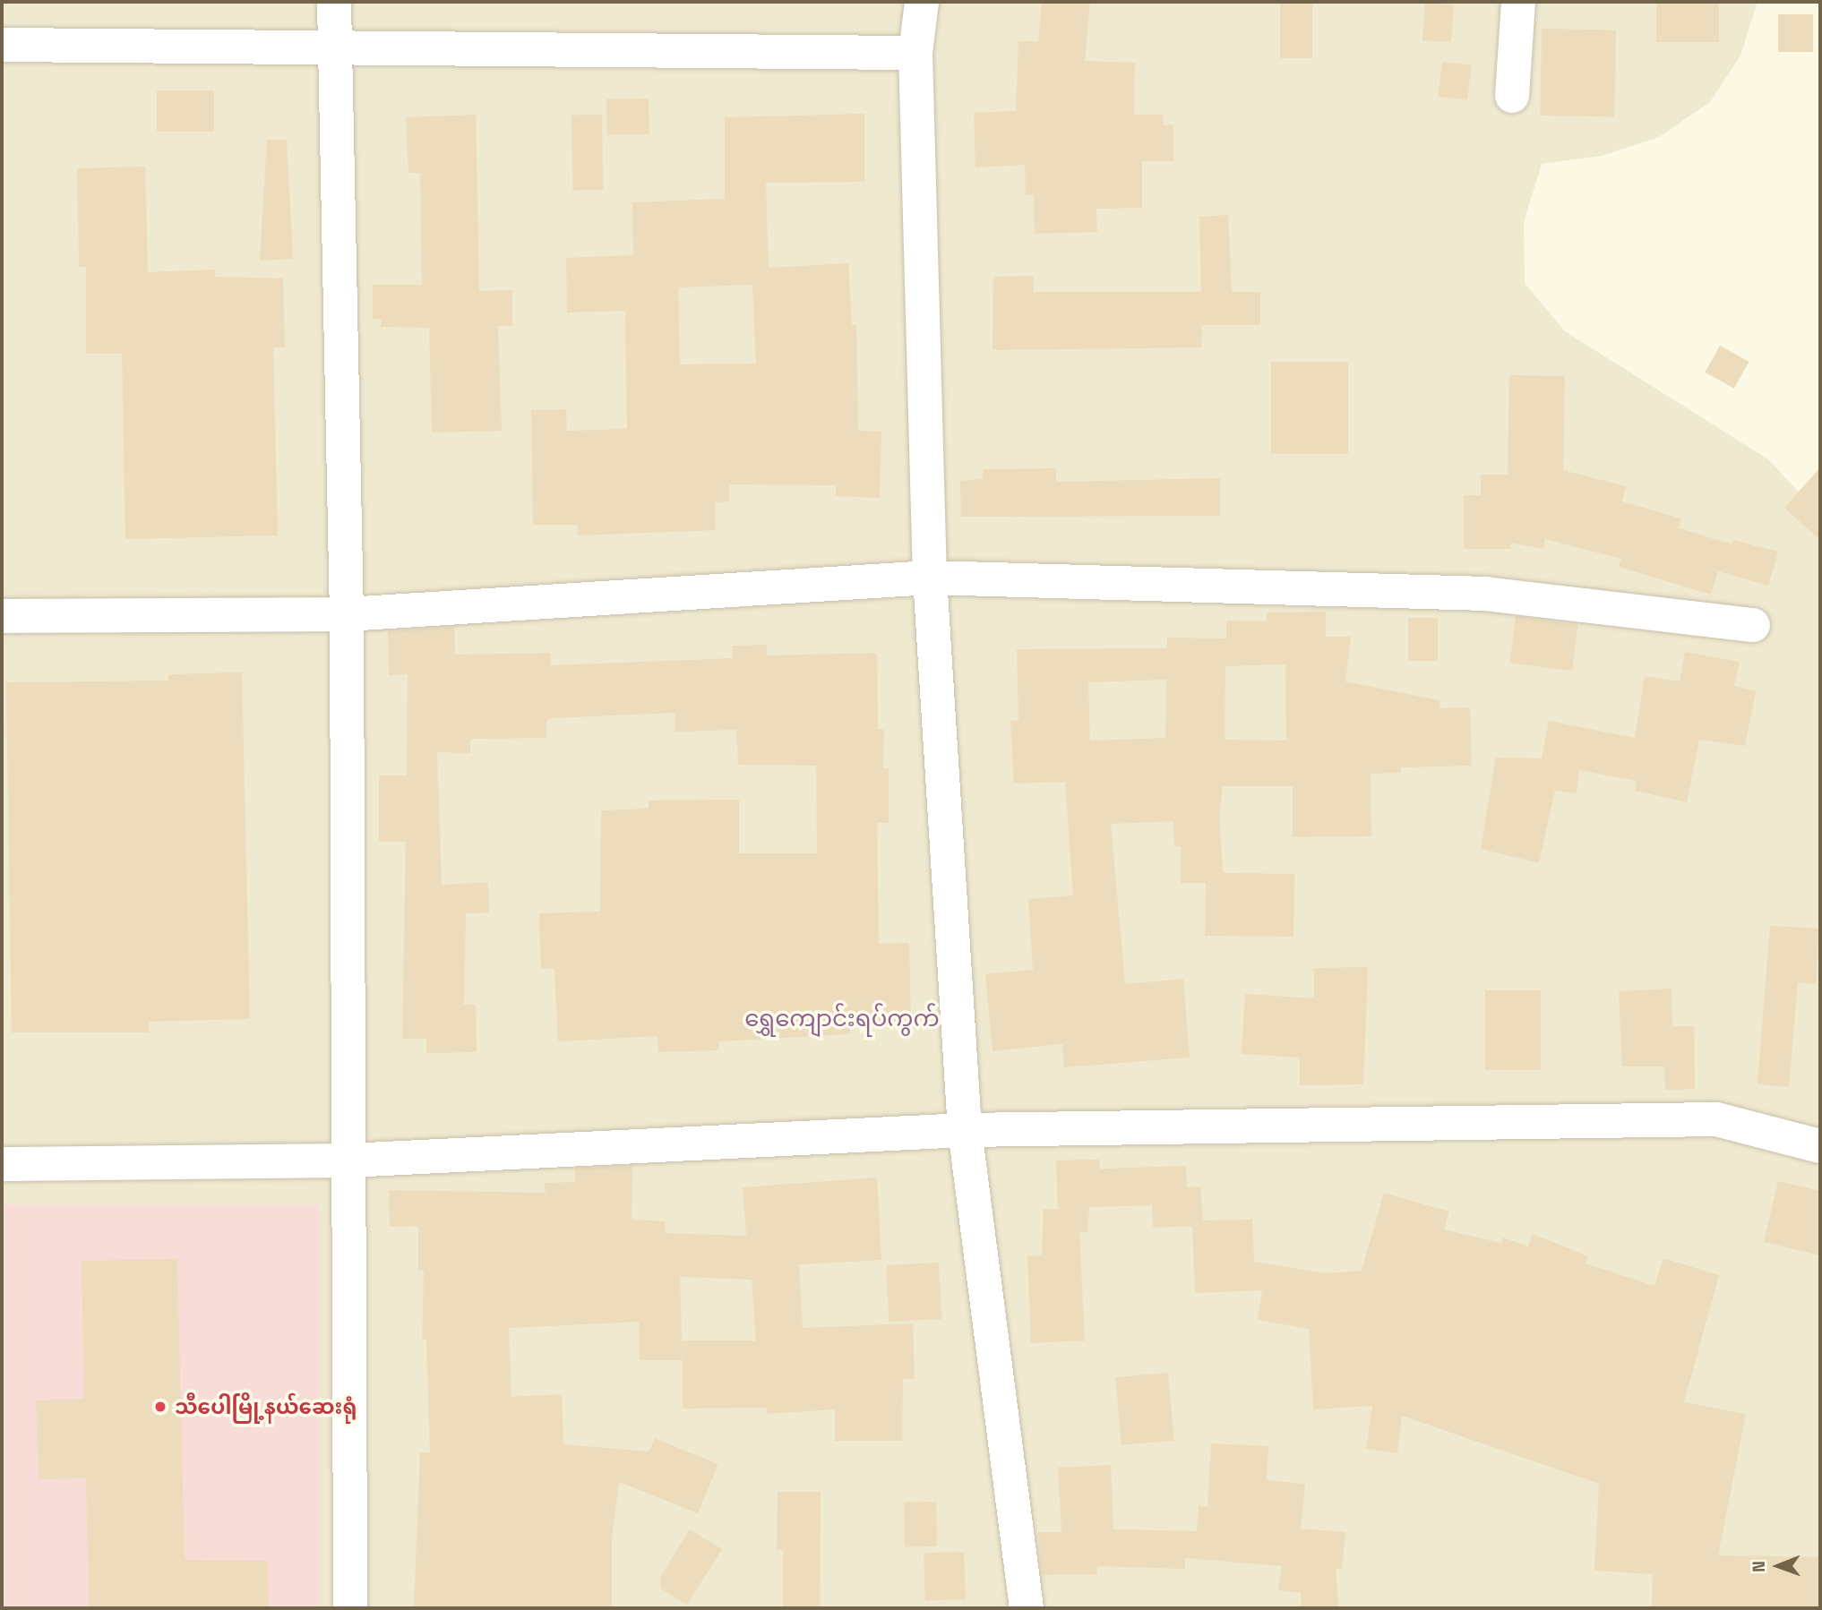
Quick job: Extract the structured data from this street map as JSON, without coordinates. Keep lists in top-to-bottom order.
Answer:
{
  "districts": ["ရွှေကျောင်းရပ်ကွက်"],
  "places": ["သီပေါမြို့နယ်ဆေးရုံ"],
  "north": "left"
}
